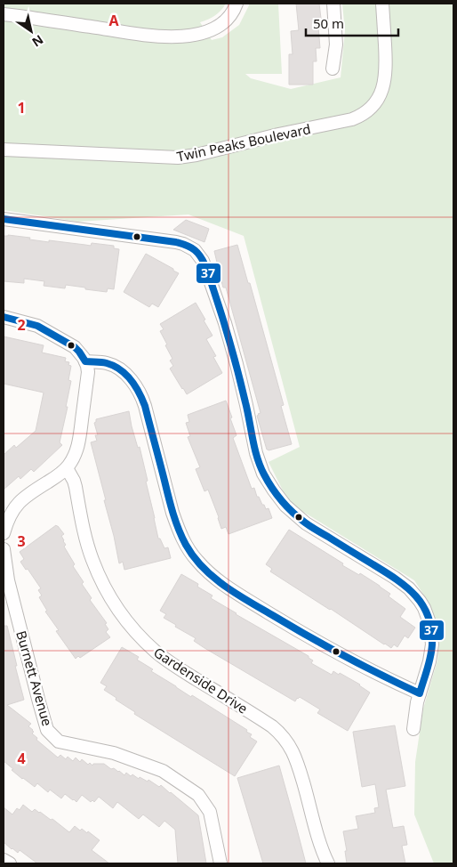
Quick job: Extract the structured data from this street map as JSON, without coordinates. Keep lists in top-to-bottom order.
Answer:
{
  "streets": {
    "street": ["Twin Peaks Boulevard", "Burnett Avenue", "Gardenside Drive"]
  },
  "lines": ["transit line 37"],
  "scale_bar": "50 m",
  "north": "bottom right",
  "grid": {
    "columns": ["A"],
    "rows": [
      "1",
      "2",
      "3",
      "4"
    ]
  }
}
